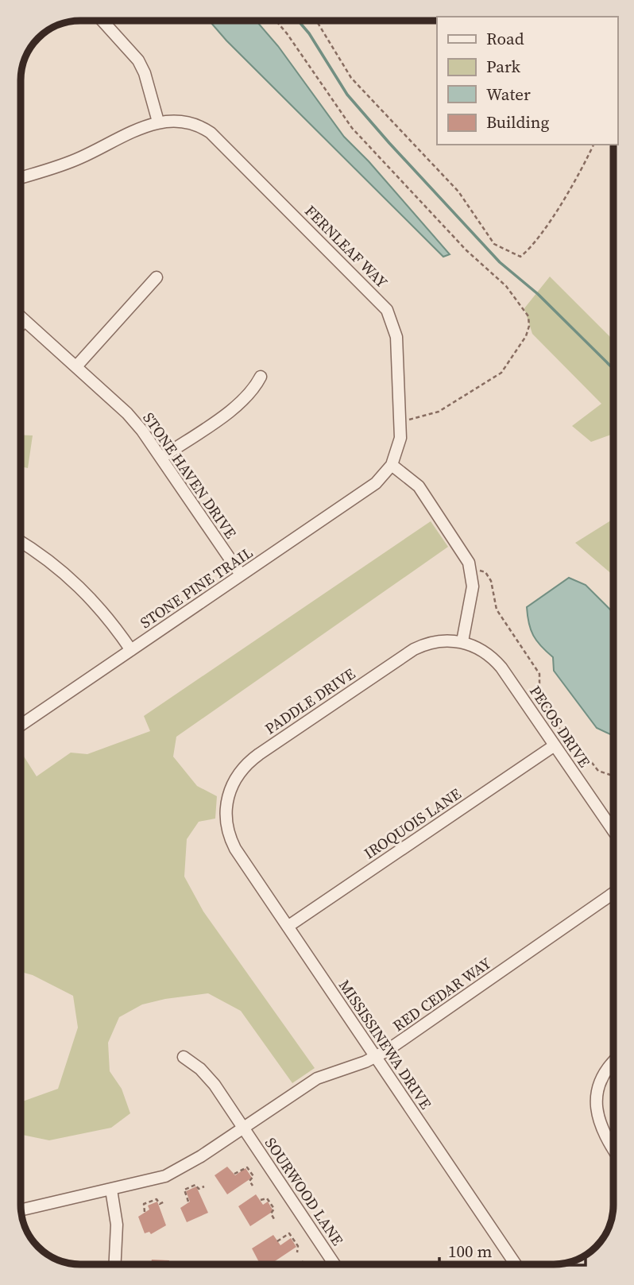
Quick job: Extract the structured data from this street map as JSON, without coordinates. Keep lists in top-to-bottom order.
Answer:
{
  "streets": {
    "street": [
      "FERNLEAF WAY",
      "STONE HAVEN DRIVE",
      "STONE PINE TRAIL",
      "PADDLE DRIVE",
      "PECOS DRIVE",
      "IROQUOIS LANE",
      "RED CEDAR WAY",
      "MISSISSINEWA DRIVE",
      "SOURWOOD LANE"
    ]
  },
  "crossings": [
    ["FERNLEAF WAY", "STONE PINE TRAIL"],
    ["STONE HAVEN DRIVE", "STONE PINE TRAIL"],
    ["PADDLE DRIVE", "PECOS DRIVE"],
    ["PADDLE DRIVE", "MISSISSINEWA DRIVE"],
    ["PECOS DRIVE", "IROQUOIS LANE"],
    ["IROQUOIS LANE", "MISSISSINEWA DRIVE"],
    ["RED CEDAR WAY", "MISSISSINEWA DRIVE"],
    ["RED CEDAR WAY", "SOURWOOD LANE"]
  ],
  "legend": [
    "Road",
    "Park",
    "Water",
    "Building"
  ],
  "scale_bar": "100 m"
}
